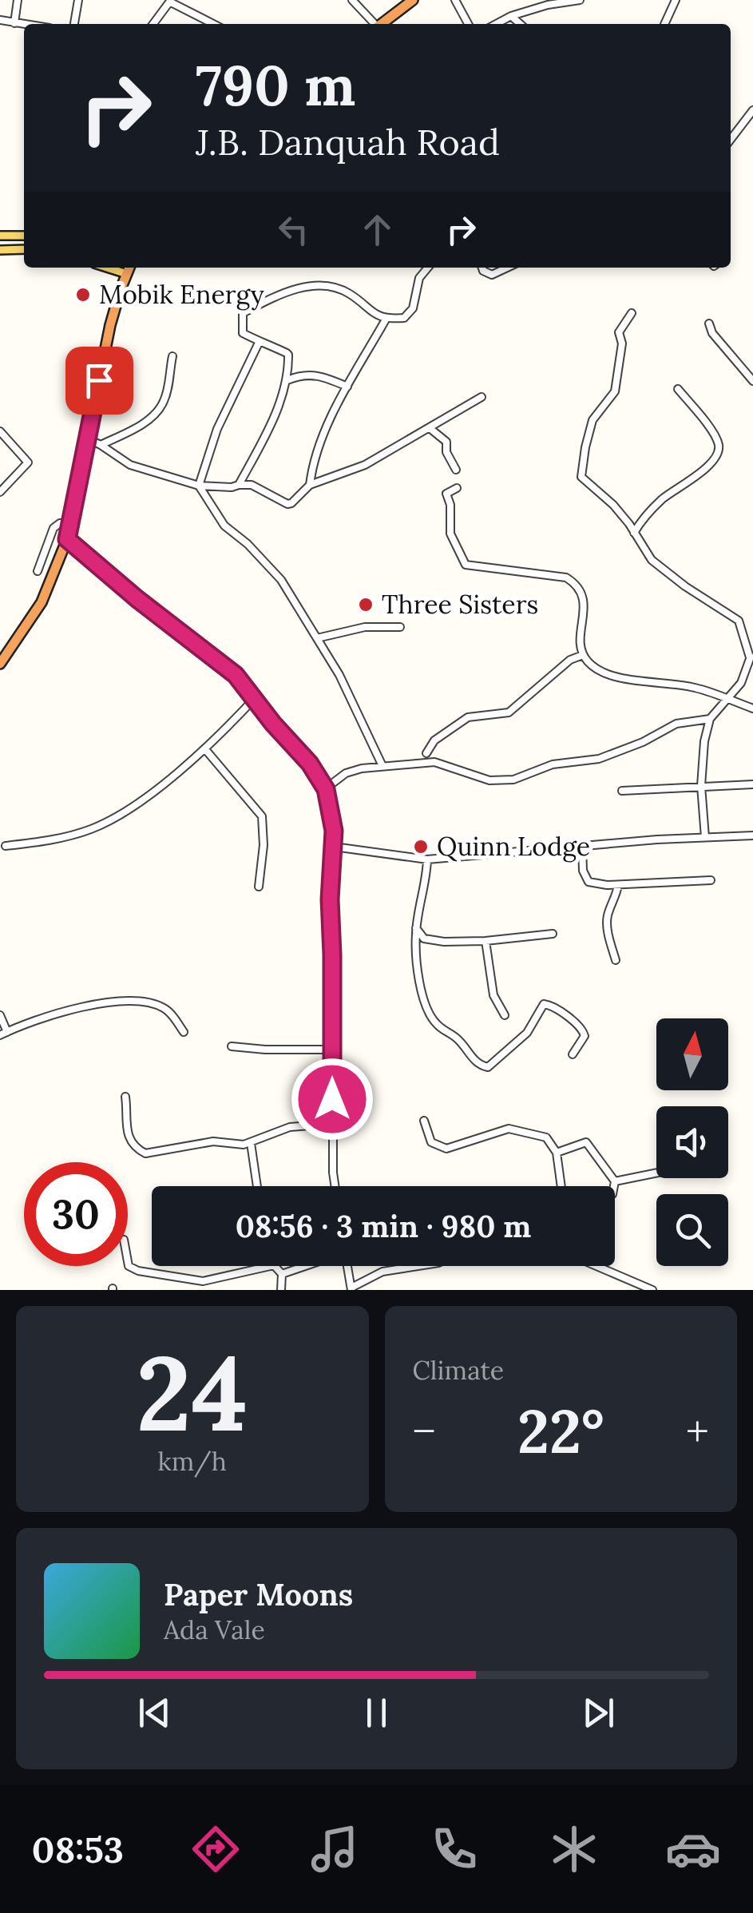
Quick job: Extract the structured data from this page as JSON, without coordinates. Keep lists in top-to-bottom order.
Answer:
{
  "places": ["Mobik Energy", "Three Sisters", "Quinn Lodge"],
  "north": "top",
  "page": {
    "turn": ["790 m", "J.B. Danquah Road"],
    "limit": "30",
    "trip": "08:56 · 3 min · 980 m",
    "tile": [
      ["24", "km/h"],
      "Climate"
    ],
    "heat": ["−", "22°", "+"],
    "song": ["Paper Moons", "Ada Vale"],
    "tabs": "08:53"
  }
}
